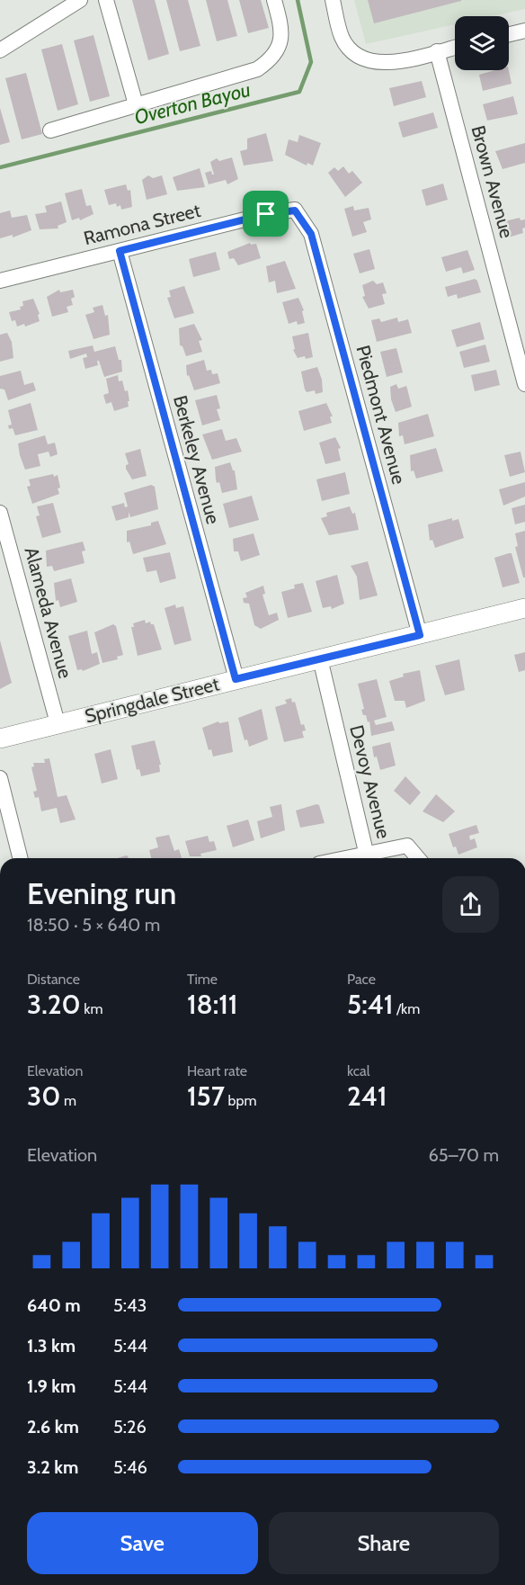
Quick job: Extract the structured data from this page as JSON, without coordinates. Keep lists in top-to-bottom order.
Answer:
{
  "streets": {
    "street": [
      "Brown Avenue",
      "Ramona Street",
      "Piedmont Avenue",
      "Berkeley Avenue",
      "Alameda Avenue",
      "Springdale Street",
      "Devoy Avenue"
    ]
  },
  "crossings": [
    ["Ramona Street", "Piedmont Avenue"],
    ["Ramona Street", "Berkeley Avenue"],
    ["Piedmont Avenue", "Springdale Street"],
    ["Berkeley Avenue", "Springdale Street"],
    ["Alameda Avenue", "Springdale Street"],
    ["Springdale Street", "Devoy Avenue"]
  ],
  "water": ["Overton Bayou"],
  "page": {
    "heading": ["Evening run", "18:50 · 5 × 640 m"],
    "stats": [
      ["Distance", "3.20 km"],
      ["Time", "18:11"],
      ["Pace", "5:41 /km"],
      ["Elevation", "30 m"],
      ["Heart rate", "157 bpm"],
      ["kcal", "241"]
    ],
    "chart": ["Elevation", "65–70 m"],
    "list": [
      {
        "name": "640 m",
        "note": "5:43"
      },
      {
        "name": "1.3 km",
        "note": "5:44"
      },
      {
        "name": "1.9 km",
        "note": "5:44"
      },
      {
        "name": "2.6 km",
        "note": "5:26"
      },
      {
        "name": "3.2 km",
        "note": "5:46"
      }
    ],
    "buttons": ["Save", "Share"]
  }
}
